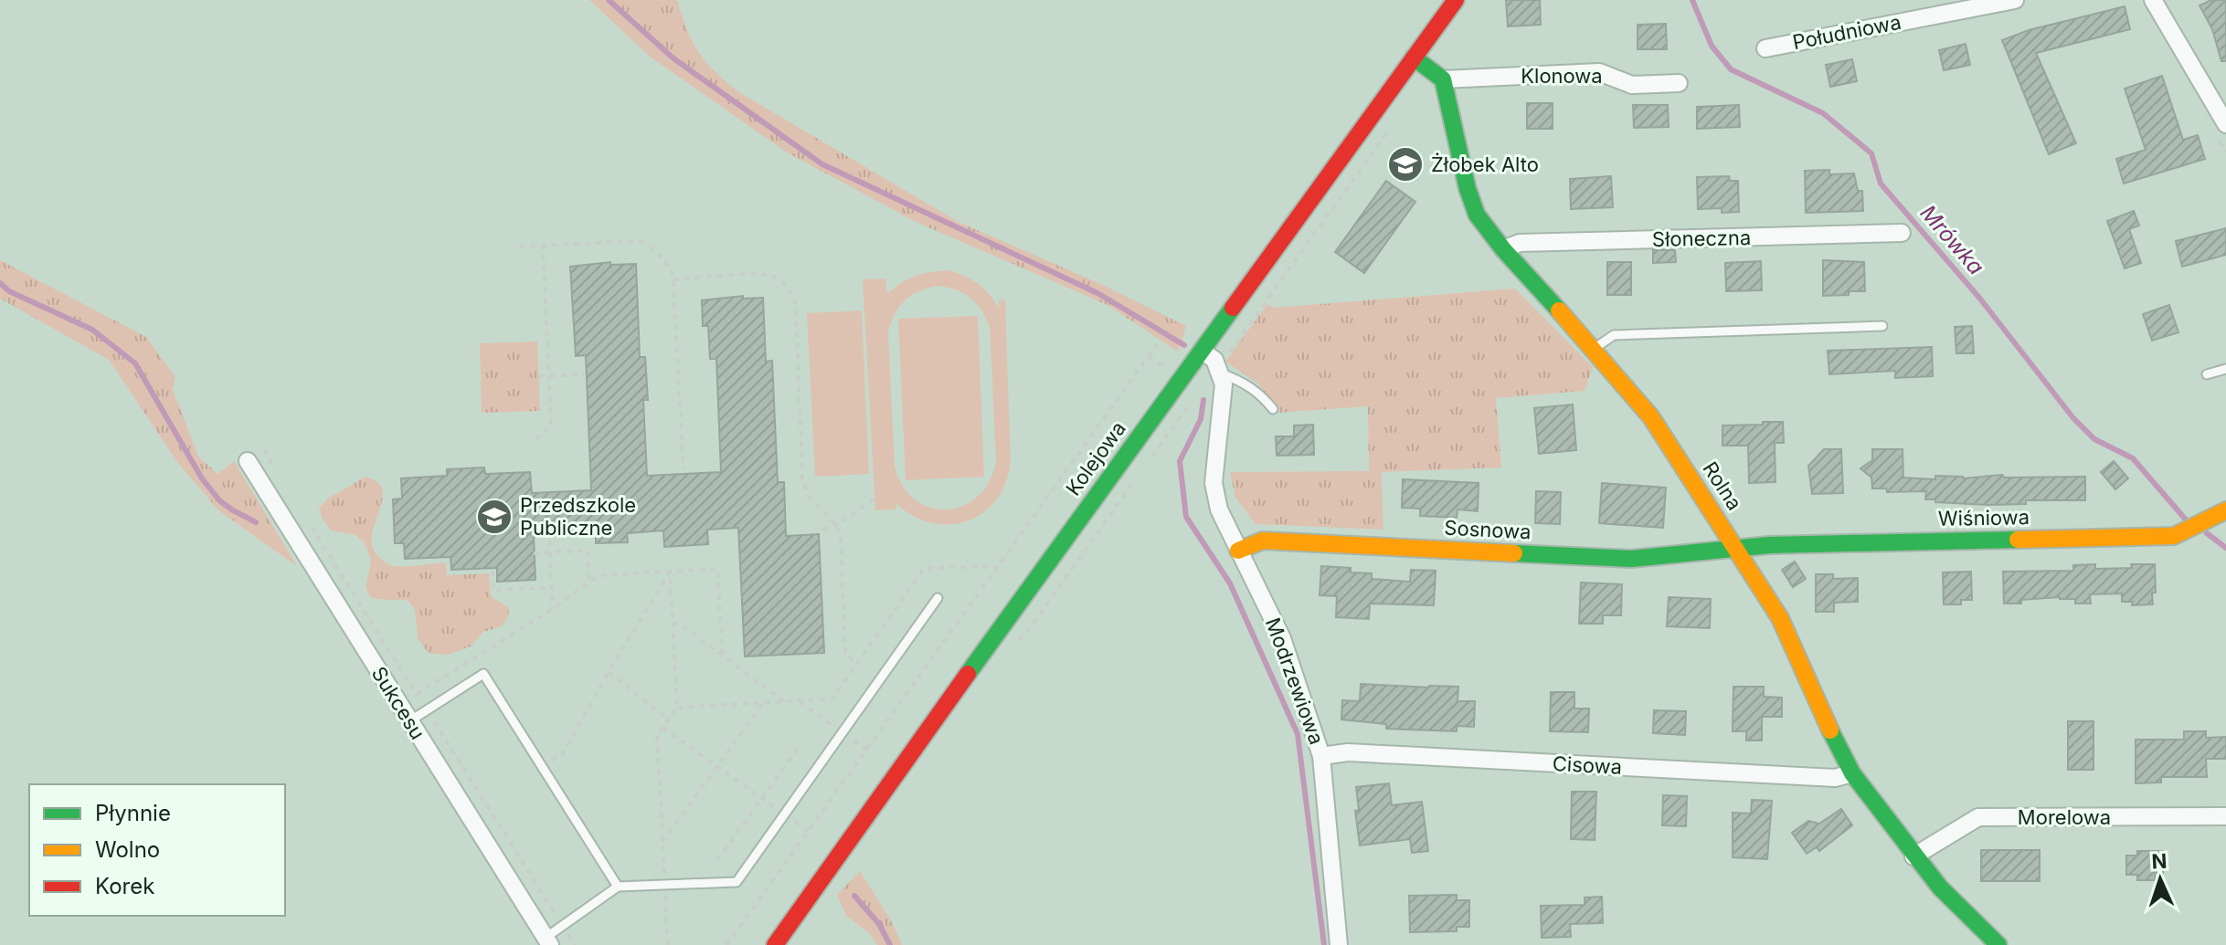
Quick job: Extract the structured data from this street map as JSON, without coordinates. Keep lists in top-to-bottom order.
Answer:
{
  "streets": {
    "street": [
      "Południowa",
      "Klonowa",
      "Słoneczna",
      "Kolejowa",
      "Rolna",
      "Wiśniowa",
      "Sosnowa",
      "Modrzewiowa",
      "Sukcesu",
      "Cisowa",
      "Morelowa"
    ]
  },
  "crossings": [
    ["Klonowa", "Rolna"],
    ["Słoneczna", "Rolna"],
    ["Rolna", "Wiśniowa"],
    ["Rolna", "Sosnowa"],
    ["Rolna", "Cisowa"],
    ["Rolna", "Morelowa"],
    ["Wiśniowa", "Sosnowa"],
    ["Sosnowa", "Modrzewiowa"],
    ["Modrzewiowa", "Cisowa"]
  ],
  "water": ["Mrówka"],
  "places": {
    "school or university": ["Żłobek Alto", "Przedszkole Publiczne"]
  },
  "legend": ["Płynnie", "Wolno", "Korek"],
  "north": "top"
}
